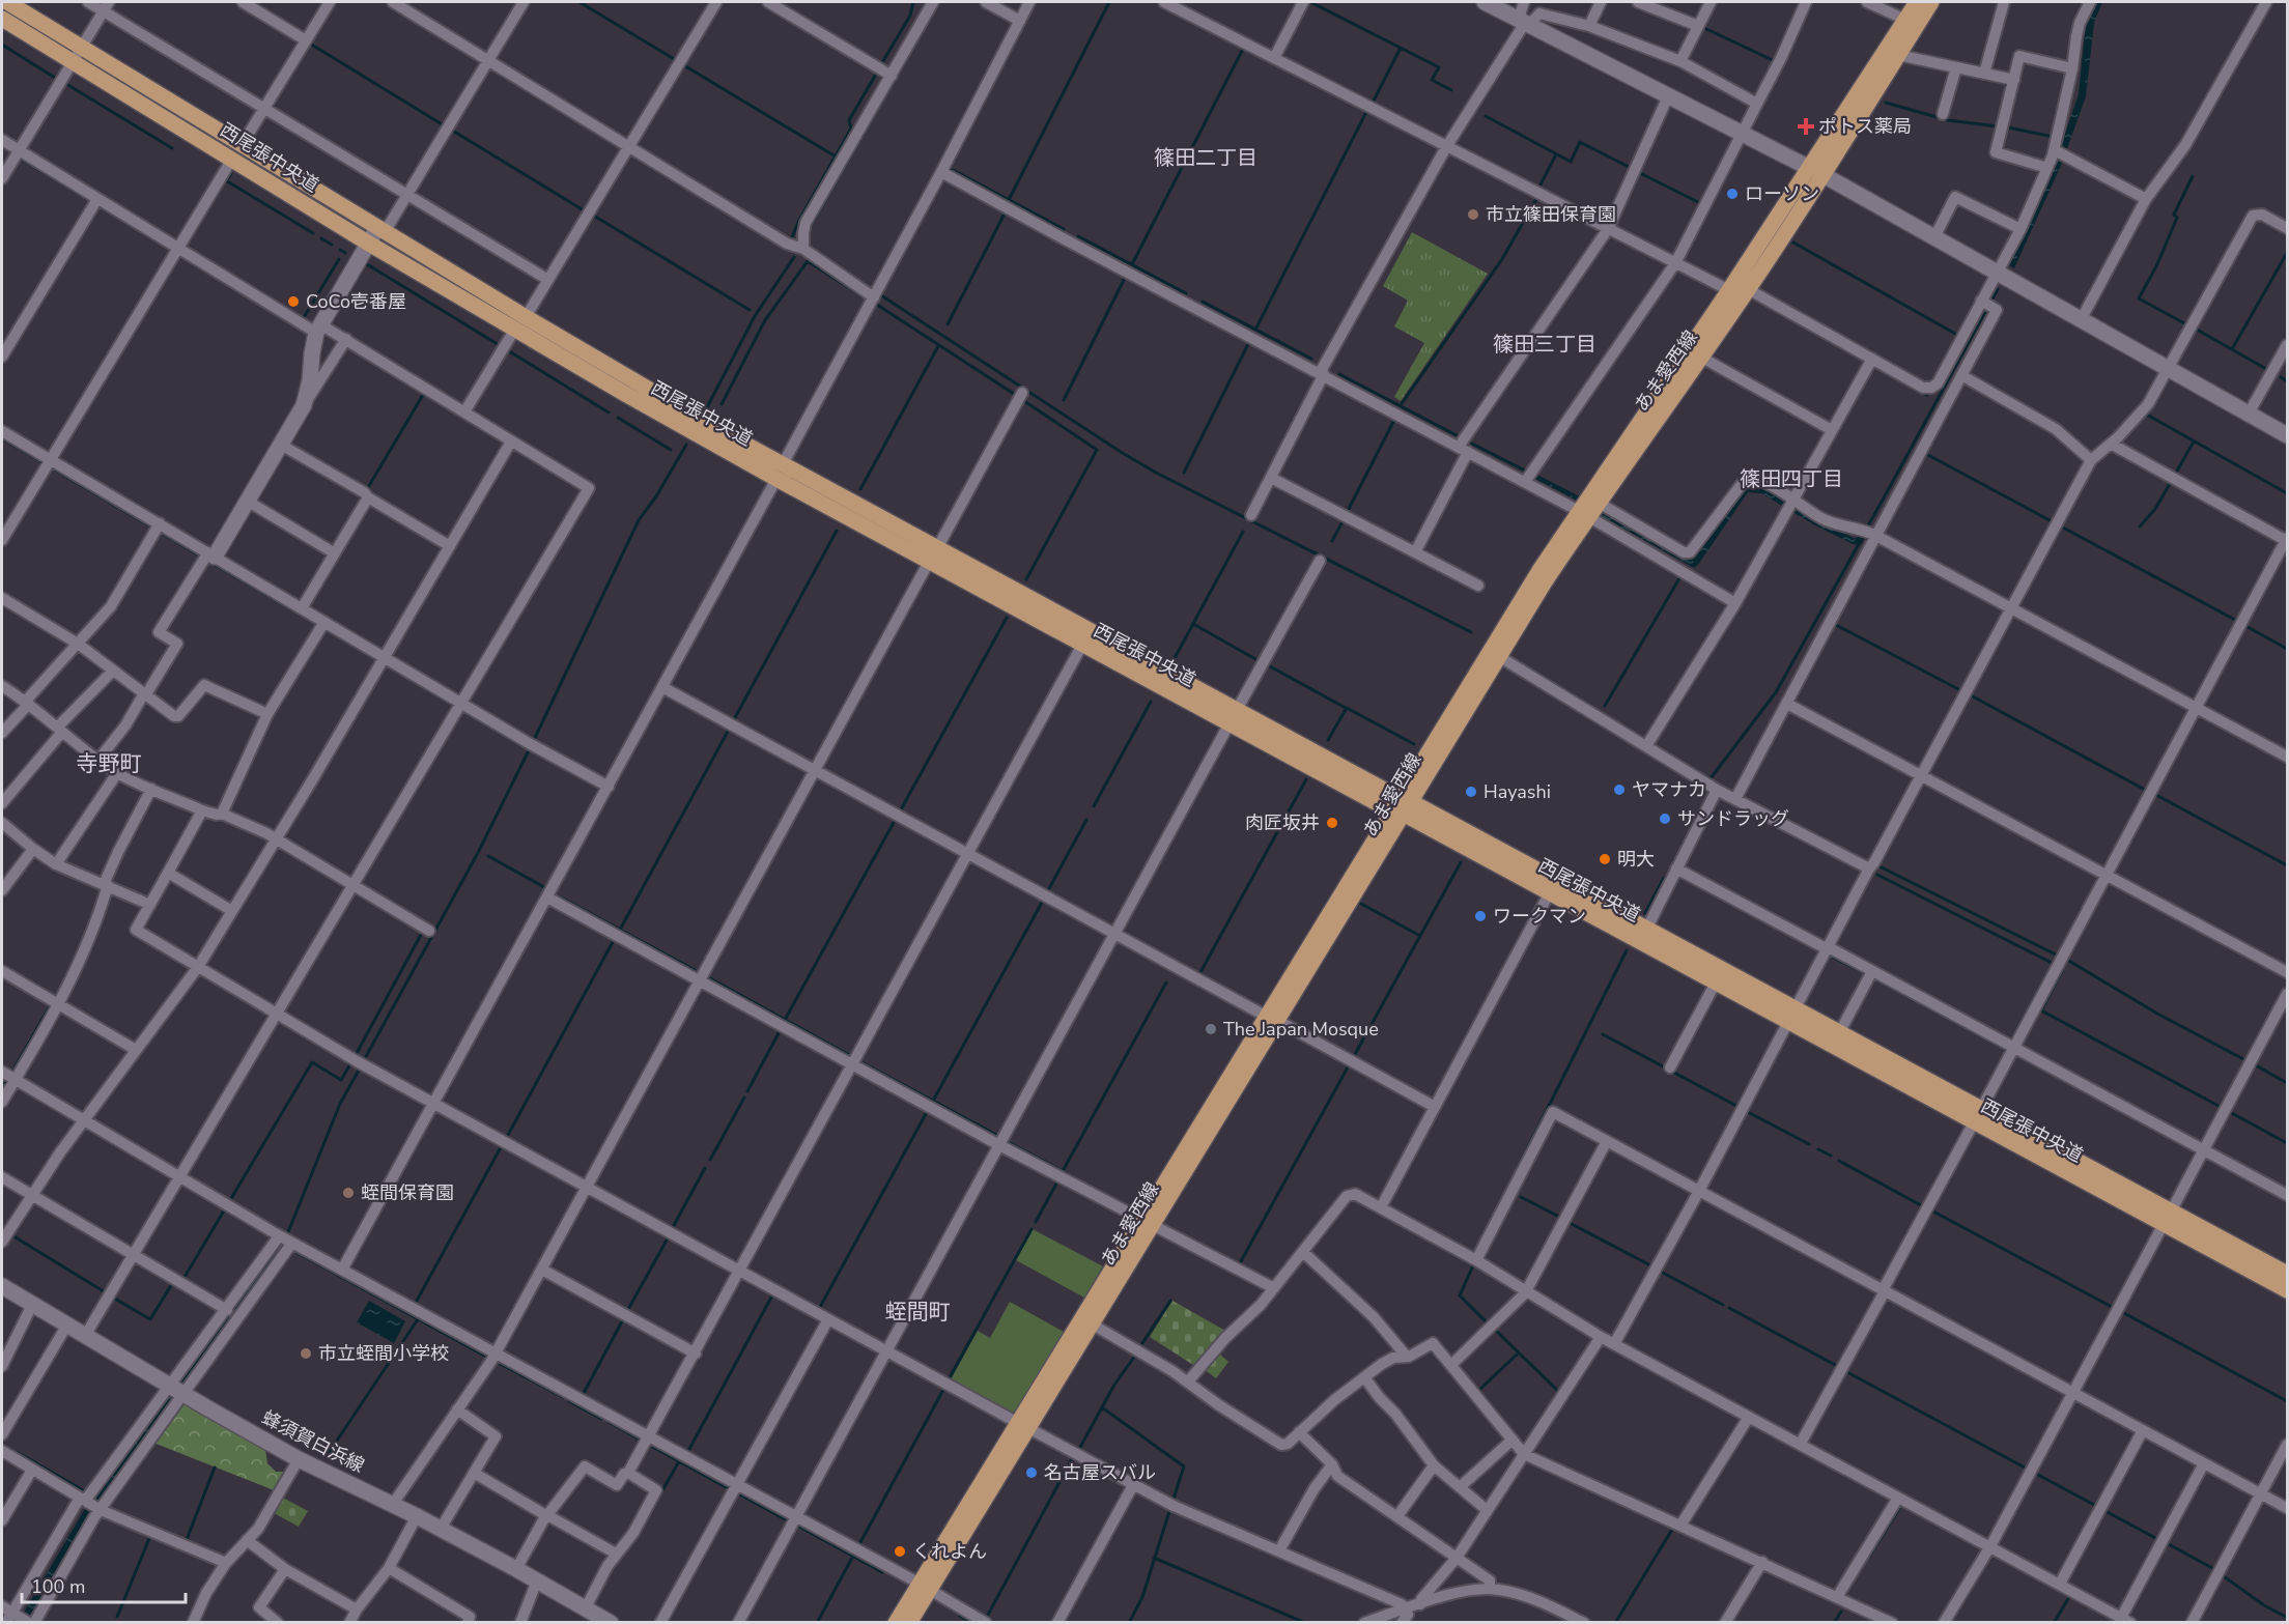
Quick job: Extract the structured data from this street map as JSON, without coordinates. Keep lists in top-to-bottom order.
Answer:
{
  "streets": {
    "main road": ["西尾張中央道", "あま愛西線"],
    "street": ["蜂須賀白浜線"]
  },
  "crossings": [
    ["西尾張中央道", "あま愛西線"]
  ],
  "districts": [
    "篠田二丁目",
    "篠田三丁目",
    "篠田四丁目",
    "寺野町",
    "蛭間町"
  ],
  "places": {
    "health": ["ポトス薬局"],
    "other": [
      "ローソン",
      "市立篠田保育園",
      "CoCo壱番屋",
      "ヤマナカ",
      "Hayashi",
      "サンドラッグ",
      "肉匠坂井",
      "明大",
      "ワークマン",
      "The Japan Mosque",
      "蛭間保育園",
      "市立蛭間小学校",
      "名古屋スバル",
      "くれよん"
    ]
  },
  "scale_bar": "100 m"
}
